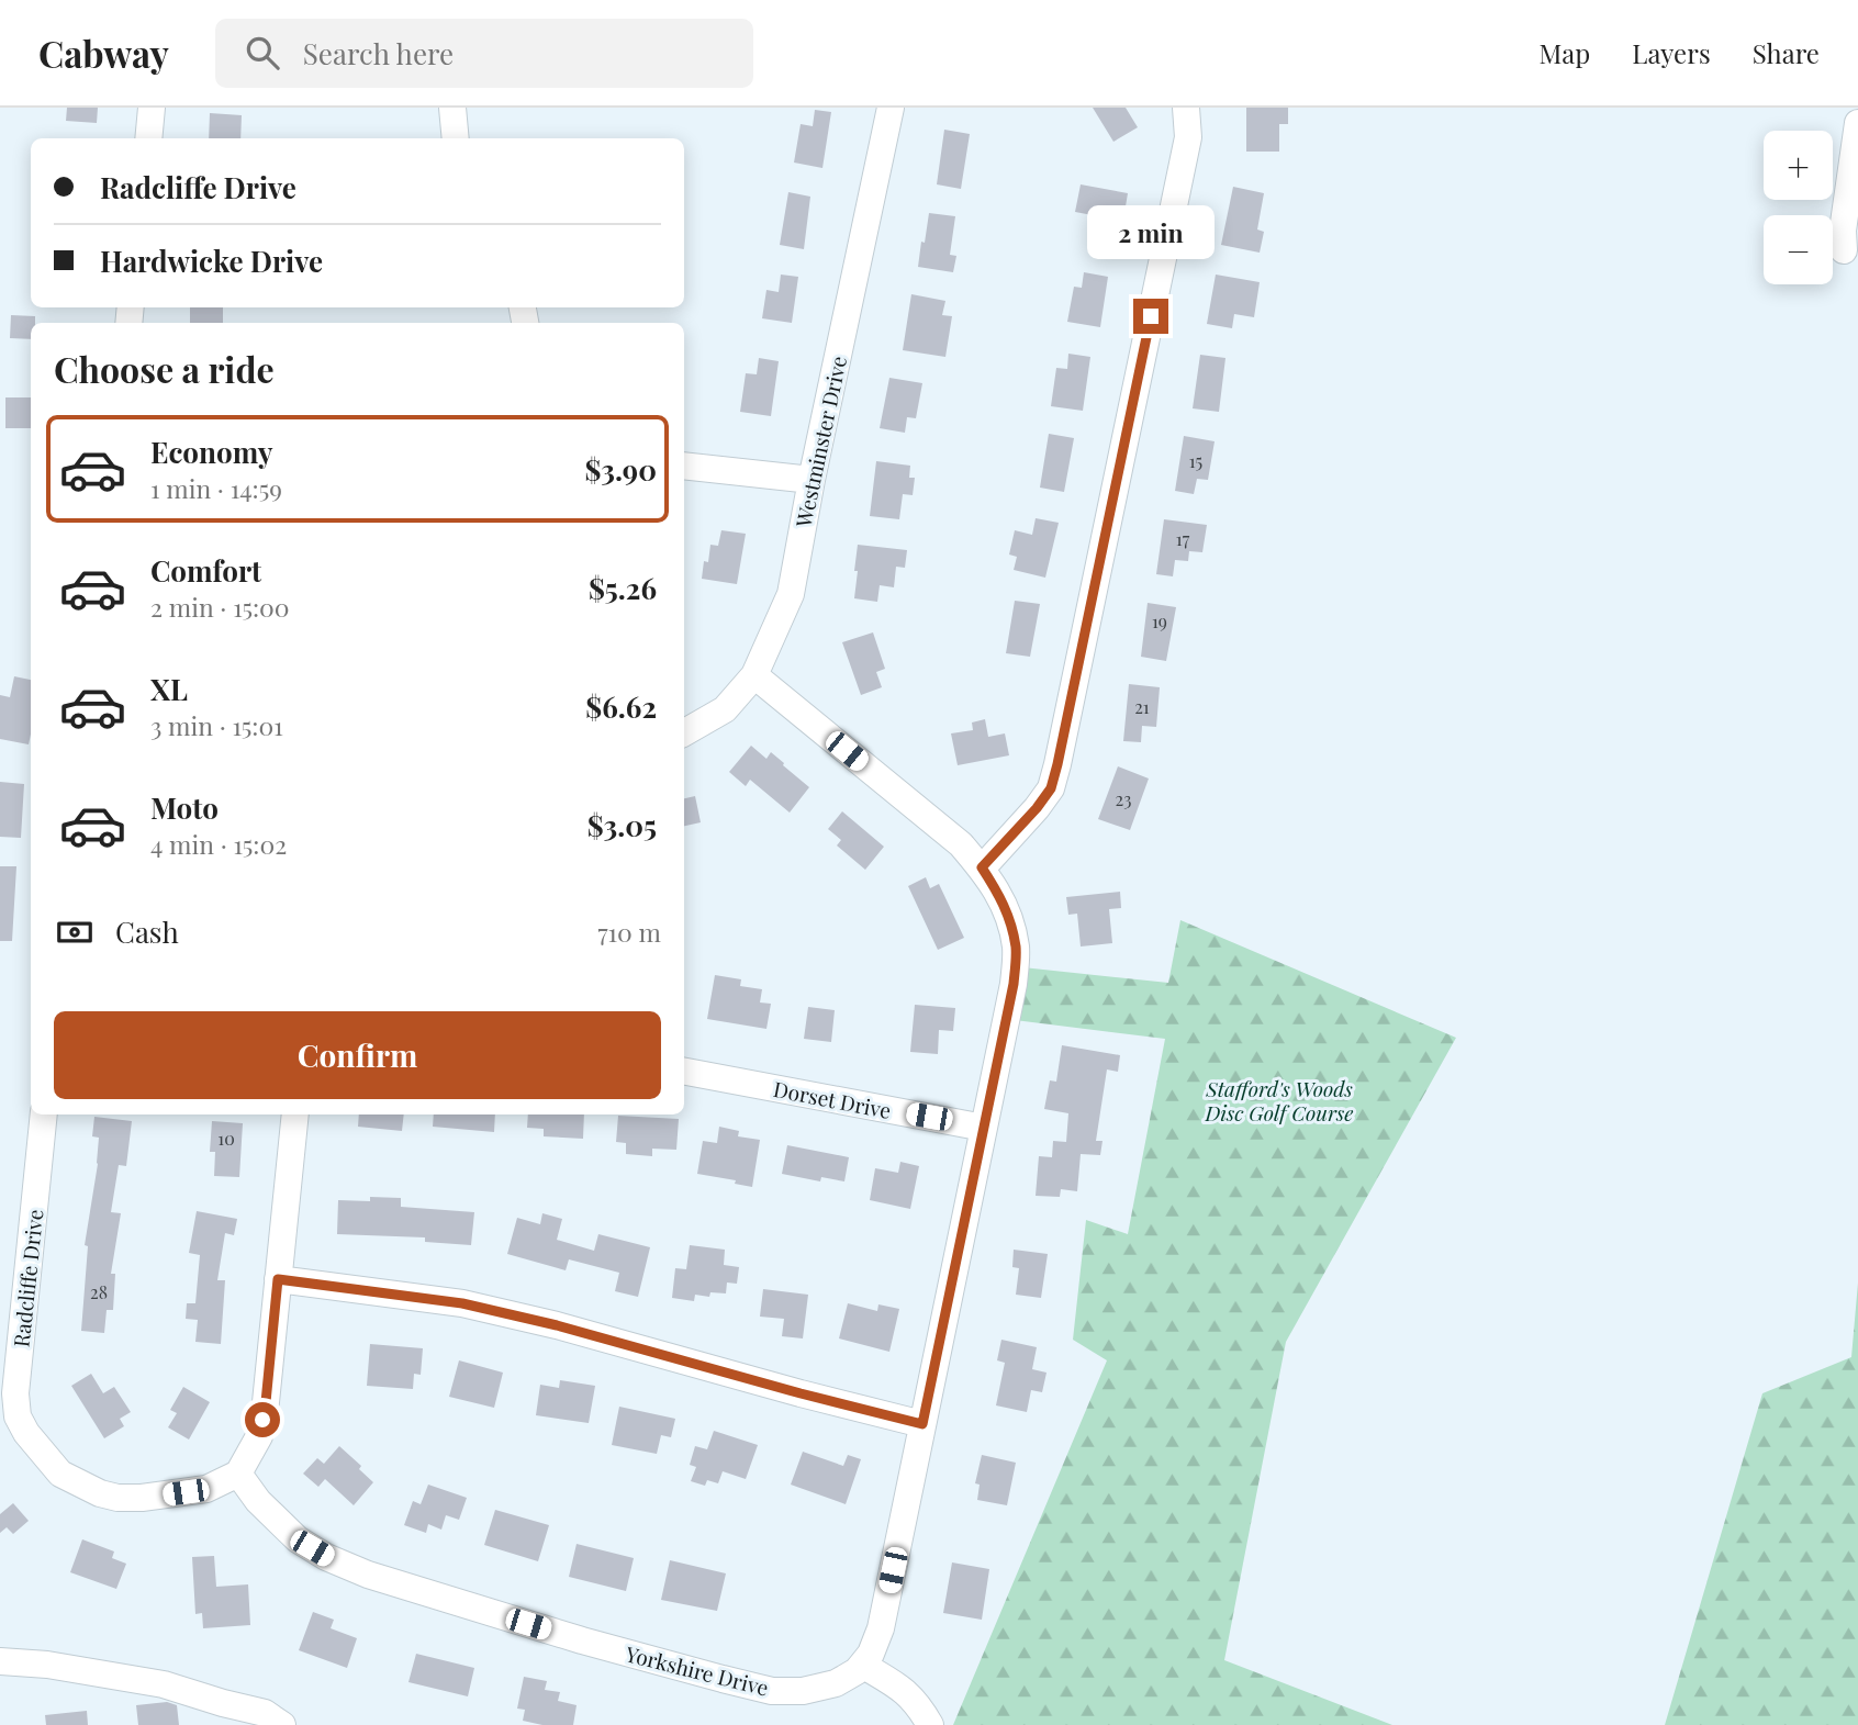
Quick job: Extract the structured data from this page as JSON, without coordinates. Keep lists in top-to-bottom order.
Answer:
{
  "streets": {
    "street": [
      "Westminster Drive",
      "Dorset Drive",
      "Radcliffe Drive",
      "Yorkshire Drive"
    ]
  },
  "crossings": [
    ["Radcliffe Drive", "Yorkshire Drive"]
  ],
  "parks": ["Stafford's Woods Disc Golf Course"],
  "house_numbers": [
    "15",
    "17",
    "19",
    "21",
    "23",
    "10",
    "28"
  ],
  "page": {
    "header": "Cabway",
    "search": "Search here",
    "nav": ["Map", "Layers", "Share"],
    "map_buttons": ["+", "−"],
    "banner": ["Radcliffe Drive", "Hardwicke Drive"],
    "bubble": "2 min",
    "heading": "Choose a ride",
    "list": [
      {
        "name": "Economy",
        "note": "1 min · 14:59",
        "value": "$3.90"
      },
      {
        "name": "Comfort",
        "note": "2 min · 15:00",
        "value": "$5.26"
      },
      {
        "name": "XL",
        "note": "3 min · 15:01",
        "value": "$6.62"
      },
      {
        "name": "Moto",
        "note": "4 min · 15:02",
        "value": "$3.05"
      }
    ],
    "pay": ["Cash", "710 m"],
    "buttons": "Confirm"
  }
}
